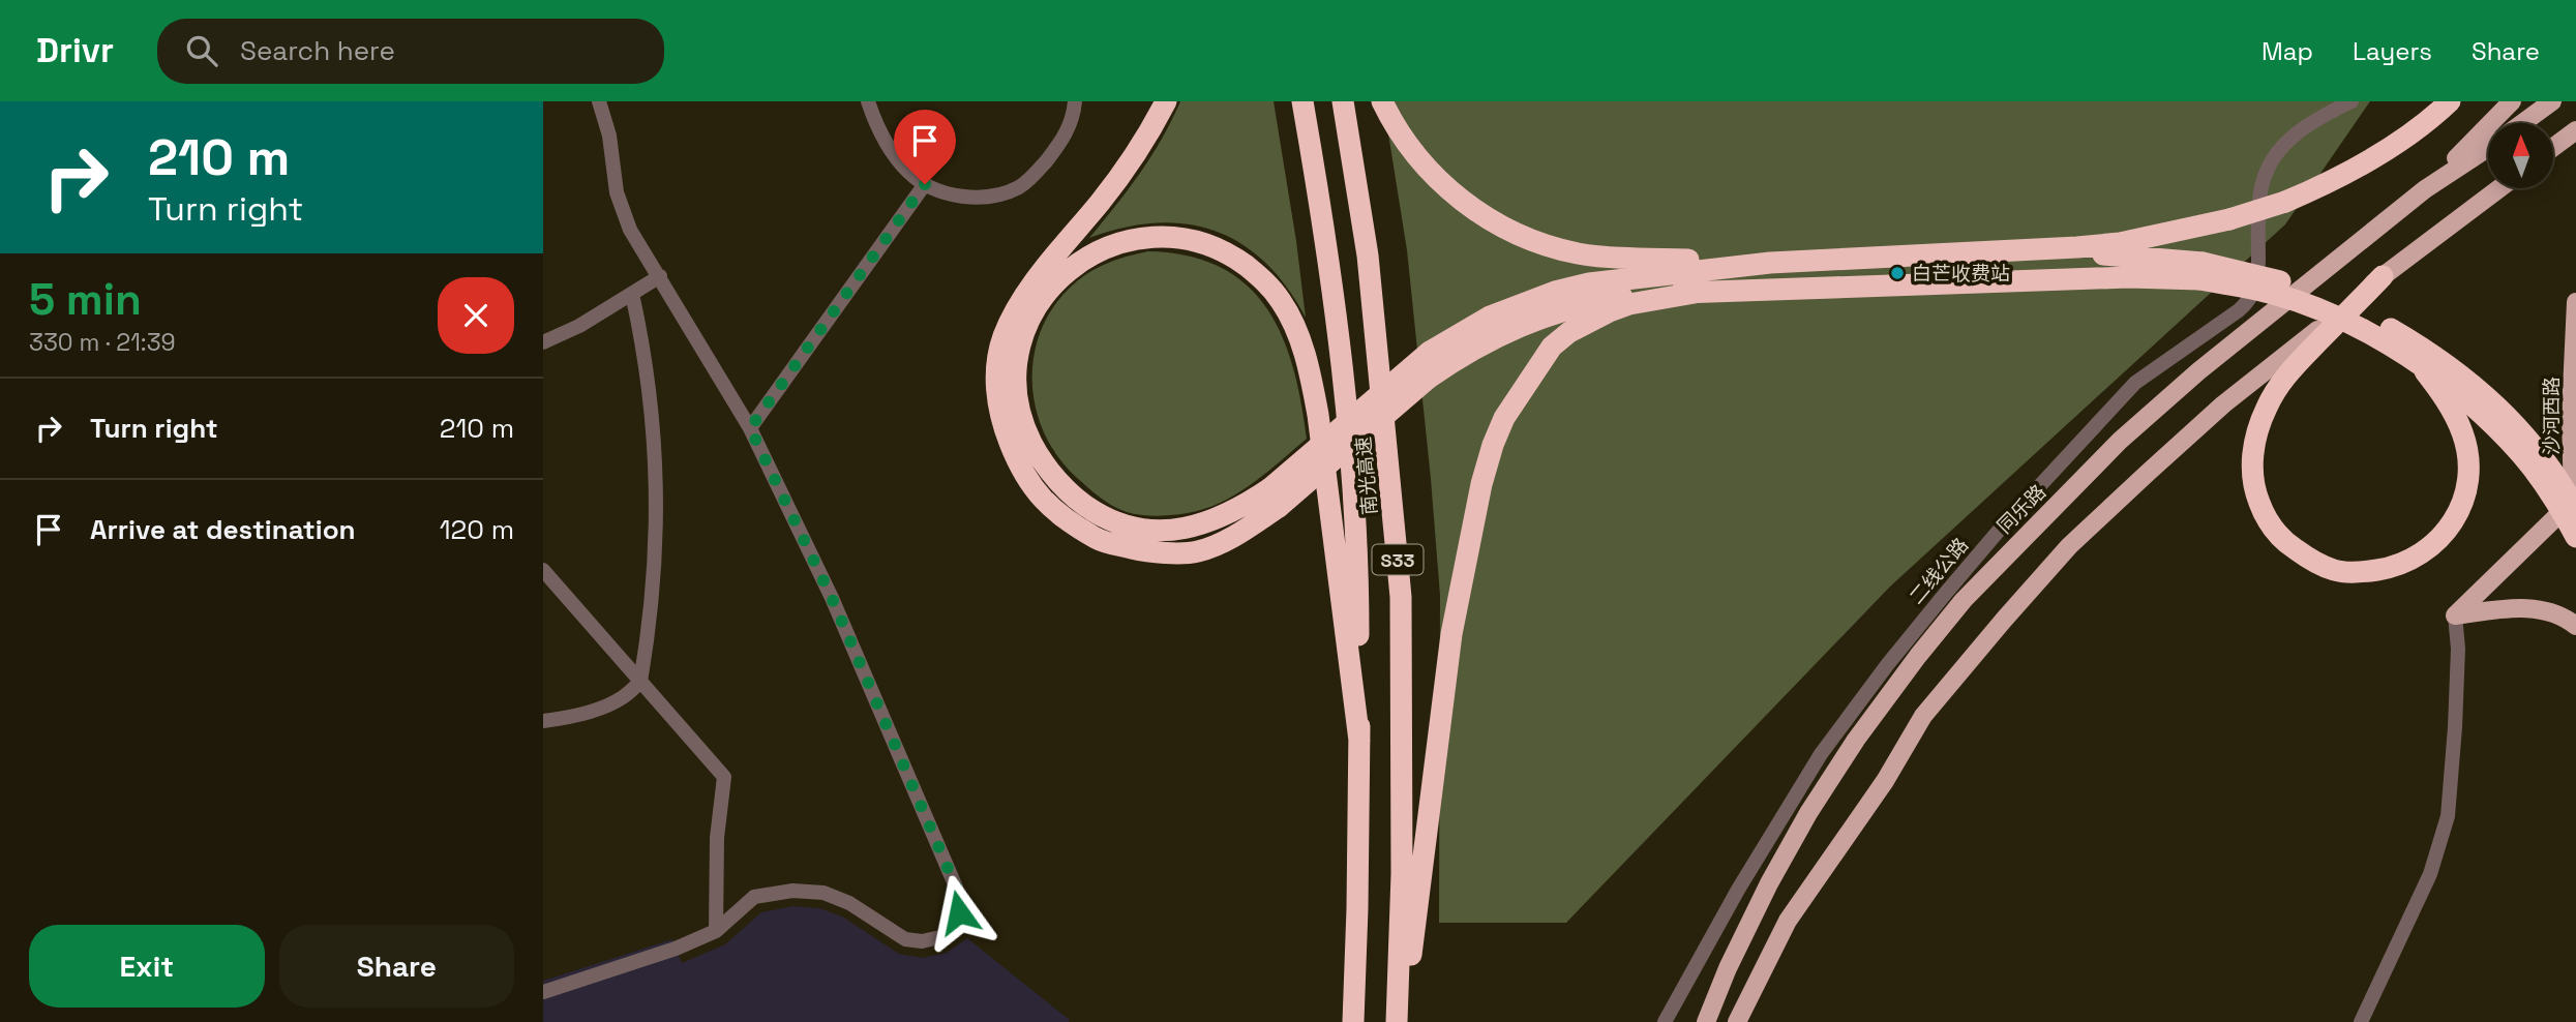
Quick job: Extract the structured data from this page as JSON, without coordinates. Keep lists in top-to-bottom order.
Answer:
{
  "streets": {
    "highway": ["南光高速", "S33"],
    "main road": ["沙河西路", "同乐路"],
    "street": ["二线公路"]
  },
  "places": ["白芒收费站"],
  "north": "top",
  "page": {
    "header": "Drivr",
    "search": "Search here",
    "nav": ["Map", "Layers", "Share"],
    "turn": ["210 m", "Turn right"],
    "heading": ["5 min", "330 m · 21:39"],
    "list": [
      {
        "name": "Turn right",
        "value": "210 m"
      },
      {
        "name": "Arrive at destination",
        "value": "120 m"
      }
    ],
    "buttons": ["Exit", "Share"]
  }
}
